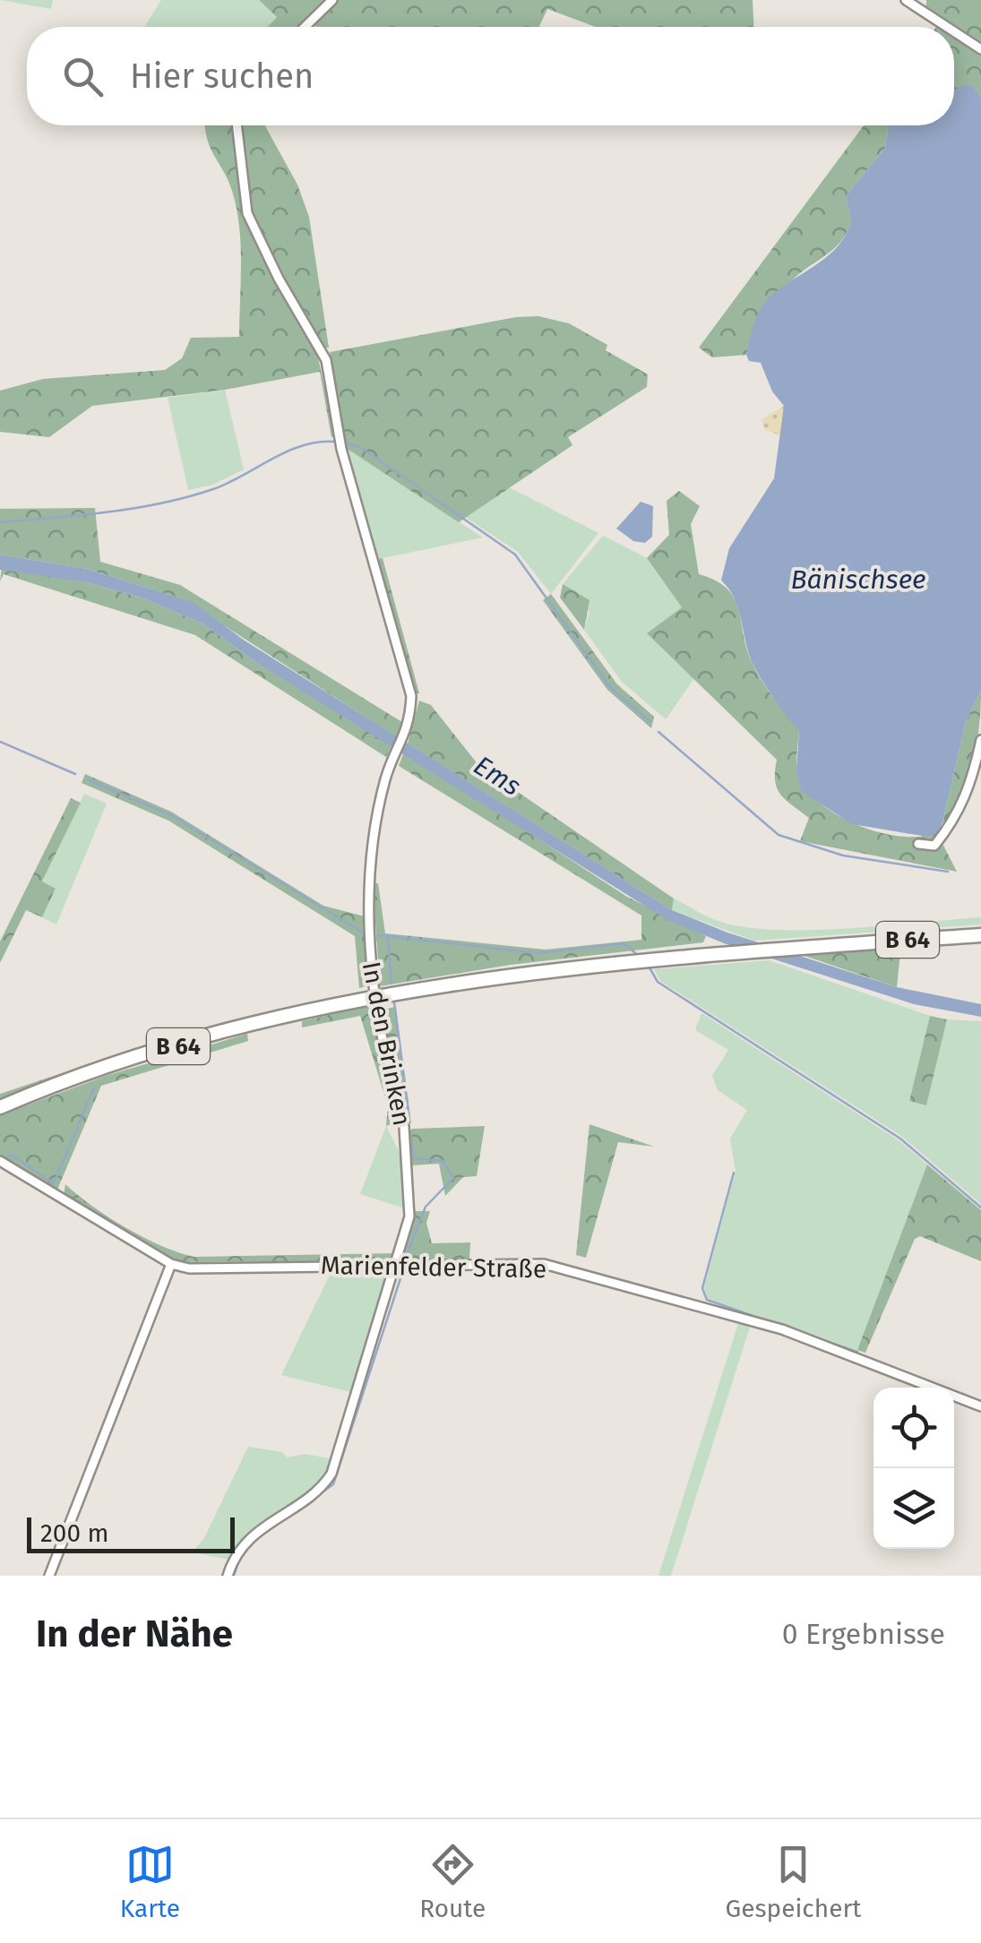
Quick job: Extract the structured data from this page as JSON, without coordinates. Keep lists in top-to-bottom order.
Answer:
{
  "streets": {
    "main road": ["B 64"],
    "street": ["In den Brinken", "Marienfelder Straße"]
  },
  "crossings": [
    ["In den Brinken", "Marienfelder Straße"]
  ],
  "water": ["Bänischsee", "Ems"],
  "scale_bar": "200 m",
  "page": {
    "search": "Hier suchen",
    "scale": "200 m",
    "heading": ["In der Nähe", "0 Ergebnisse"],
    "nav": ["Karte", "Route", "Gespeichert"]
  }
}
